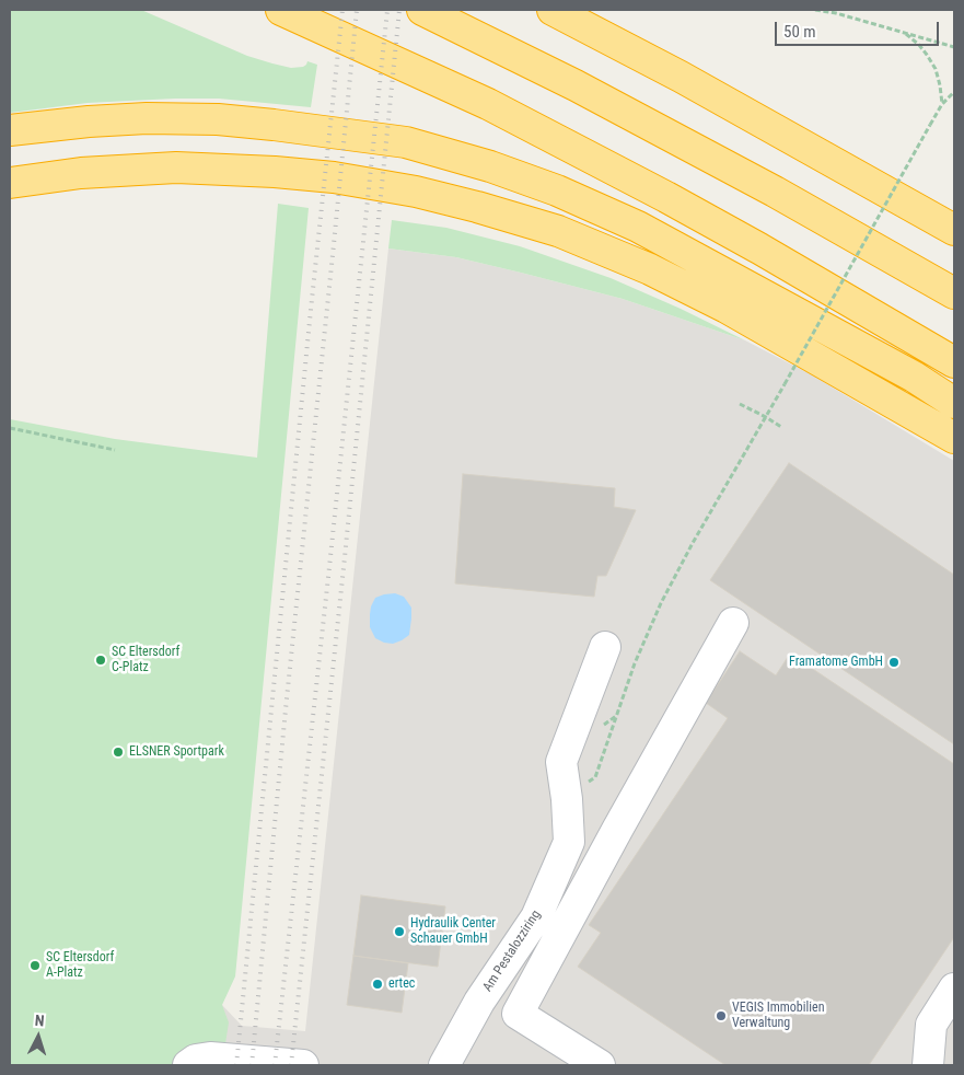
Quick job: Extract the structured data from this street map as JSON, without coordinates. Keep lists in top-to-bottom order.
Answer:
{
  "streets": {
    "street": ["Am Pestalozziring"]
  },
  "places": [
    "SC Eltersdorf C-Platz",
    "Framatome GmbH",
    "ELSNER Sportpark",
    "Hydraulik Center Schauer GmbH",
    "SC Eltersdorf A-Platz",
    "ertec",
    "VEGIS Immobilien Verwaltung"
  ],
  "scale_bar": "50 m",
  "north": "top"
}
